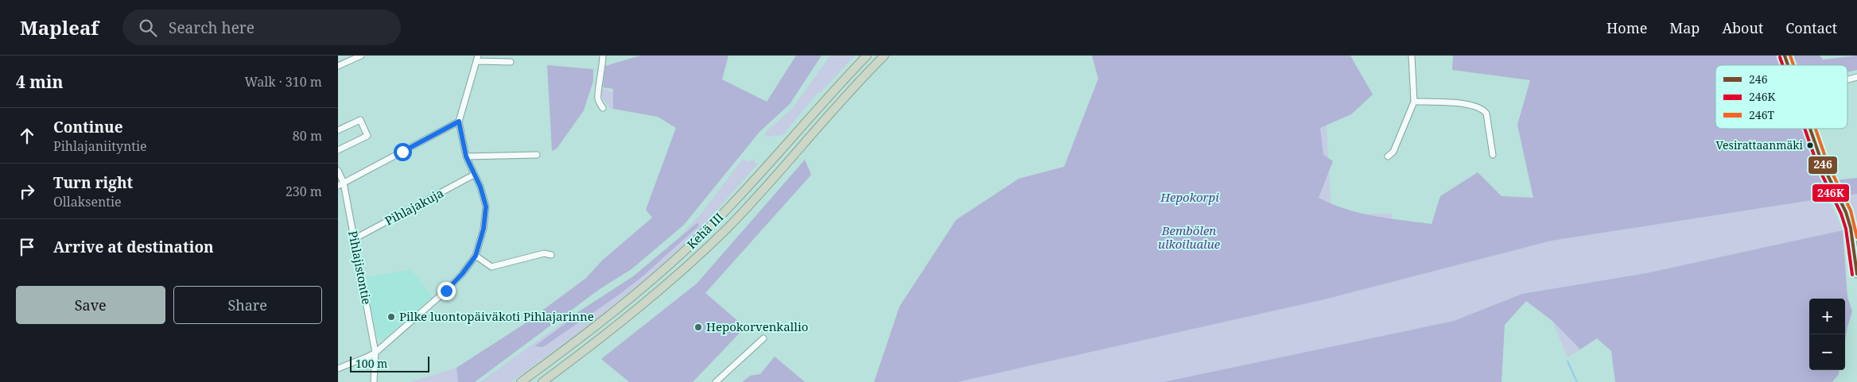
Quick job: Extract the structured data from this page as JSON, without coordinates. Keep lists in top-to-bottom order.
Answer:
{
  "streets": {
    "highway": ["Kehä III"],
    "street": ["Pihlajakuja", "Pihlajistontie"]
  },
  "crossings": [
    ["Pihlajakuja", "Pihlajistontie"]
  ],
  "parks": ["Hepokorpi", "Bembölen ulkoilualue"],
  "places": ["Vesirattaanmäki", "Pilke luontopäiväkoti Pihlajarinne", "Hepokorvenkallio"],
  "lines": ["transit line 246", "transit line 246T", "transit line 246K"],
  "legend": ["246", "246K", "246T"],
  "scale_bar": "100 m",
  "page": {
    "header": "Mapleaf",
    "search": "Search here",
    "nav": [
      "Home",
      "Map",
      "About",
      "Contact"
    ],
    "heading": ["4 min", "Walk · 310 m"],
    "list": [
      ["Continue", "Pihlajaniityntie", "80 m"],
      ["Turn right", "Ollaksentie", "230 m"],
      "Arrive at destination"
    ],
    "buttons": ["Save", "Share"],
    "map_buttons": ["+", "−"],
    "scale": "100 m"
  }
}
